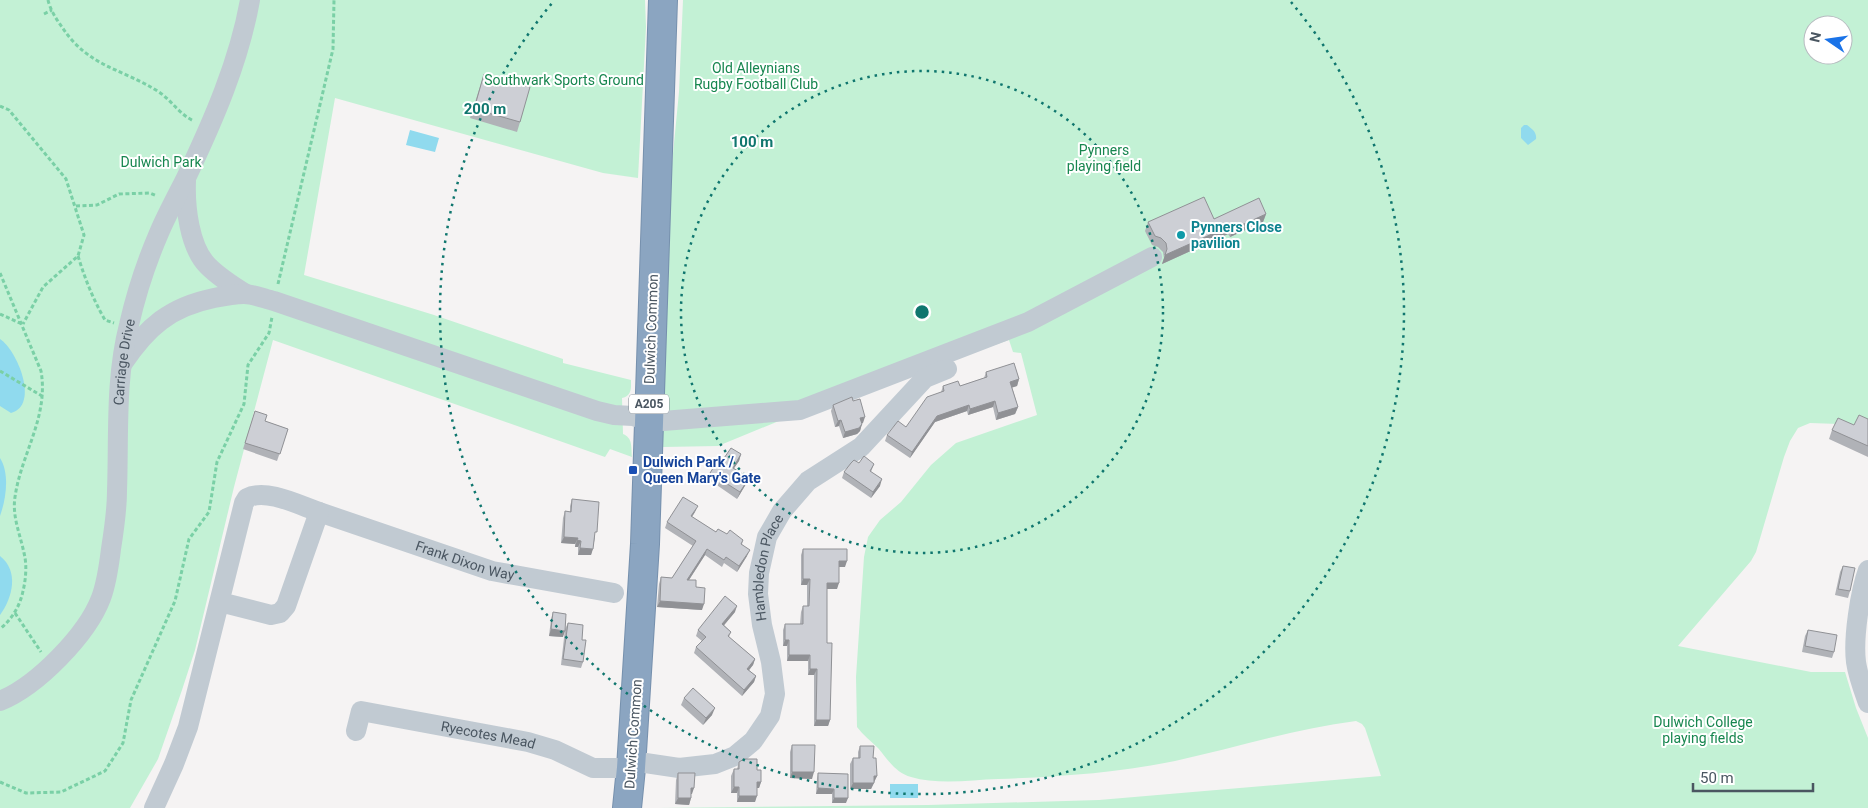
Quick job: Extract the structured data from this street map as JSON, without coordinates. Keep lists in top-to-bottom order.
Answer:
{
  "streets": {
    "highway": ["Dulwich Common", "A205"],
    "street": [
      "Carriage Drive",
      "Frank Dixon Way",
      "Hambledon Place",
      "Ryecotes Mead"
    ]
  },
  "crossings": [
    ["Dulwich Common", "Hambledon Place"],
    ["Dulwich Common", "Ryecotes Mead"],
    ["Hambledon Place", "Ryecotes Mead"]
  ],
  "parks": [
    "Old Alleynians Rugby Football Club",
    "Southwark Sports Ground",
    "Pynners playing field",
    "Dulwich Park",
    "Dulwich College playing fields"
  ],
  "places": {
    "other": ["Pynners Close pavilion"],
    "transit": ["Dulwich Park / Queen Mary's Gate"]
  },
  "scale_bar": "50 m",
  "north": "left",
  "rings": ["200 m", "100 m"]
}
